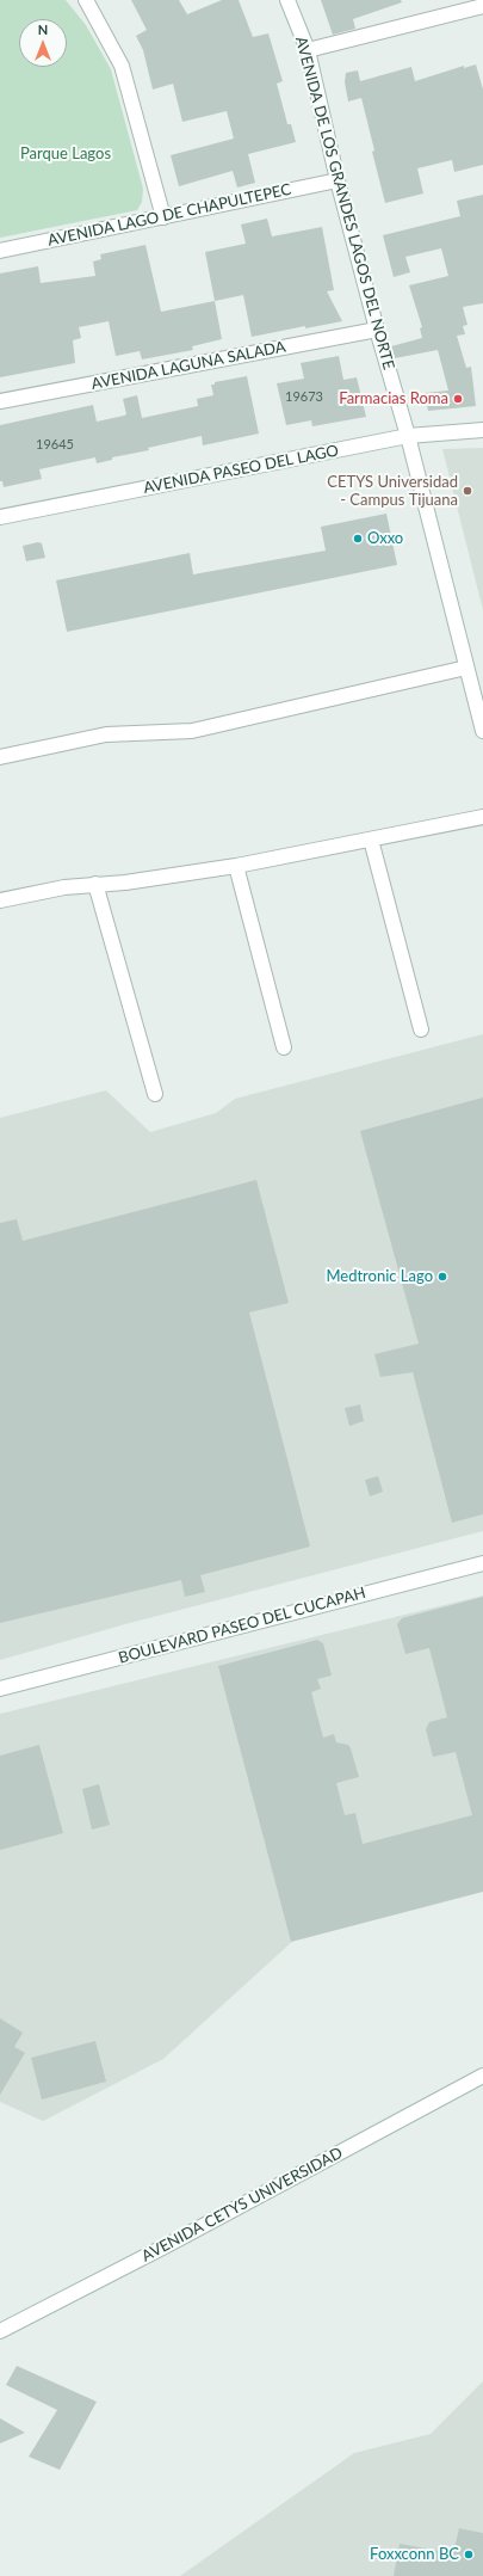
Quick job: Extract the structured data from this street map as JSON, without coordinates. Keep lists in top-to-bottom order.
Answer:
{
  "streets": {
    "street": [
      "AVENIDA DE LOS GRANDES LAGOS DEL NORTE",
      "AVENIDA LAGO DE CHAPULTEPEC",
      "AVENIDA LAGUNA SALADA",
      "AVENIDA PASEO DEL LAGO",
      "BOULEVARD PASEO DEL CUCAPAH",
      "AVENIDA CETYS UNIVERSIDAD"
    ]
  },
  "crossings": [
    ["AVENIDA DE LOS GRANDES LAGOS DEL NORTE", "AVENIDA LAGO DE CHAPULTEPEC"],
    ["AVENIDA DE LOS GRANDES LAGOS DEL NORTE", "AVENIDA LAGUNA SALADA"],
    ["AVENIDA DE LOS GRANDES LAGOS DEL NORTE", "AVENIDA PASEO DEL LAGO"]
  ],
  "parks": ["Parque Lagos"],
  "places": [
    "Farmacias Roma",
    "CETYS Universidad - Campus Tijuana",
    "Oxxo",
    "Medtronic Lago",
    "Foxxconn BC"
  ],
  "house_numbers": ["19673", "19645"],
  "north": "top"
}
